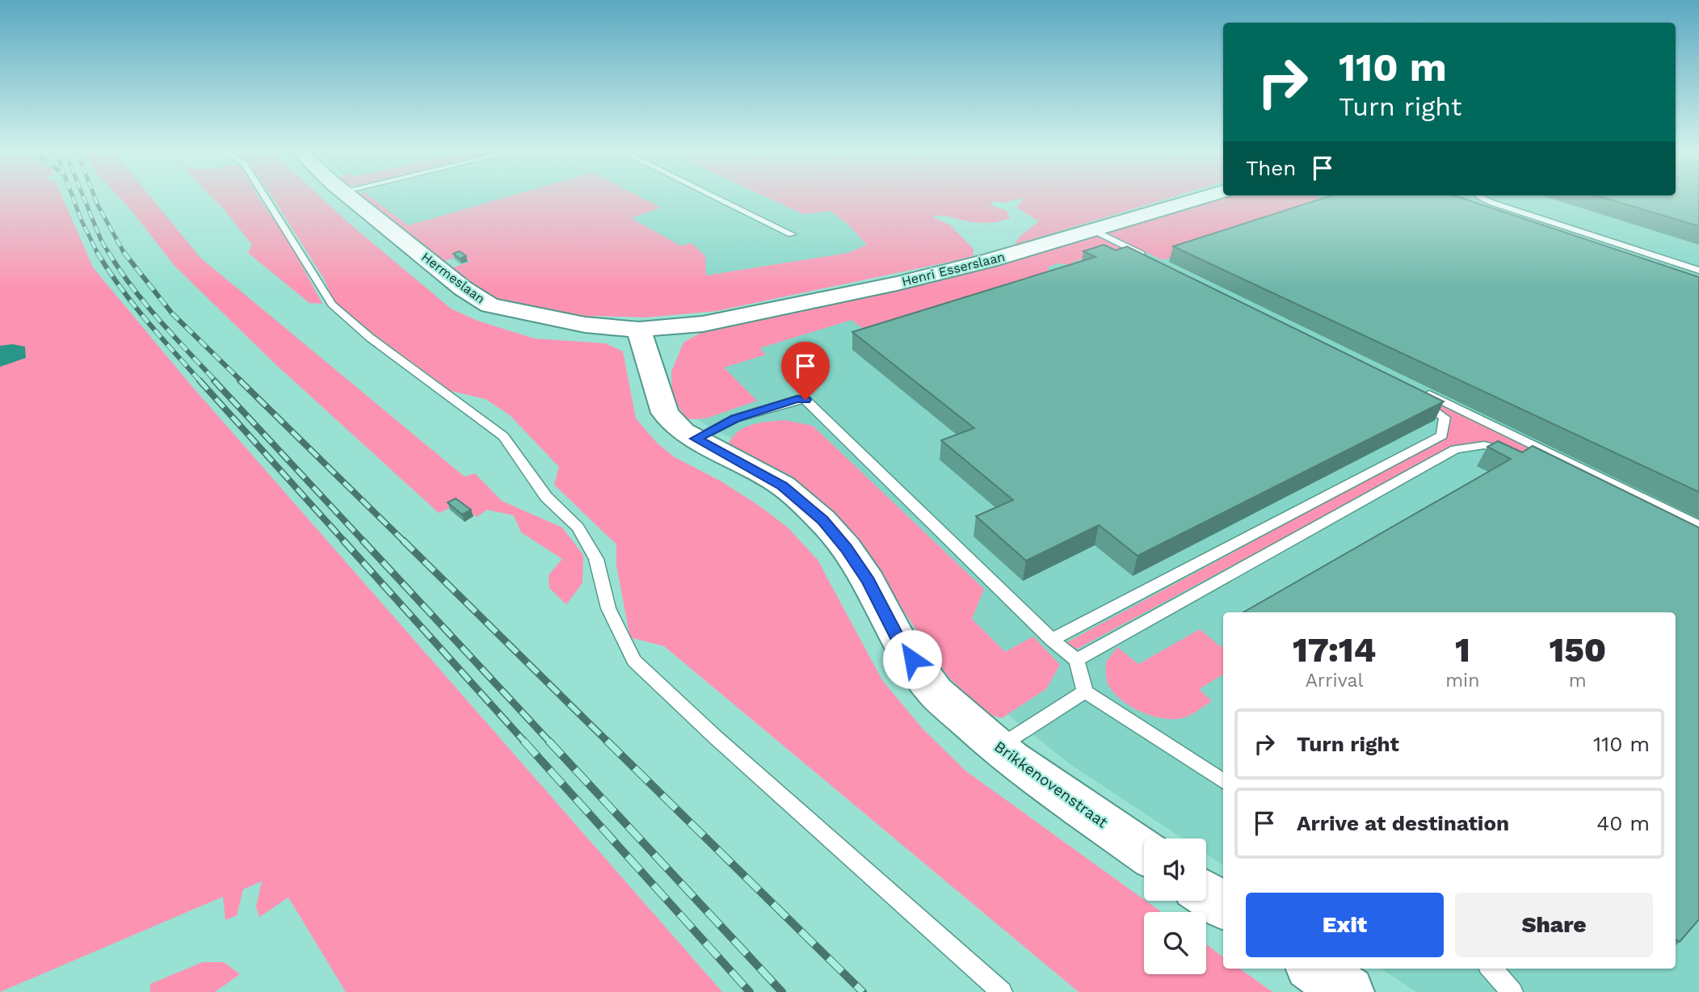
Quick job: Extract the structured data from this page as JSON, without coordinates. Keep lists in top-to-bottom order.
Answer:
{
  "streets": {
    "street": ["Henri Esserslaan", "Hermeslaan", "Brikkenovenstraat"]
  },
  "crossings": [
    ["Hermeslaan", "Brikkenovenstraat"]
  ],
  "page": {
    "turn": ["110 m", "Turn right"],
    "then": "Then",
    "eta": [
      "17:14",
      "Arrival",
      "1",
      "min",
      "150",
      "m"
    ],
    "list": [
      {
        "name": "Turn right",
        "value": "110 m"
      },
      {
        "name": "Arrive at destination",
        "value": "40 m"
      }
    ],
    "buttons": ["Exit", "Share"]
  }
}
